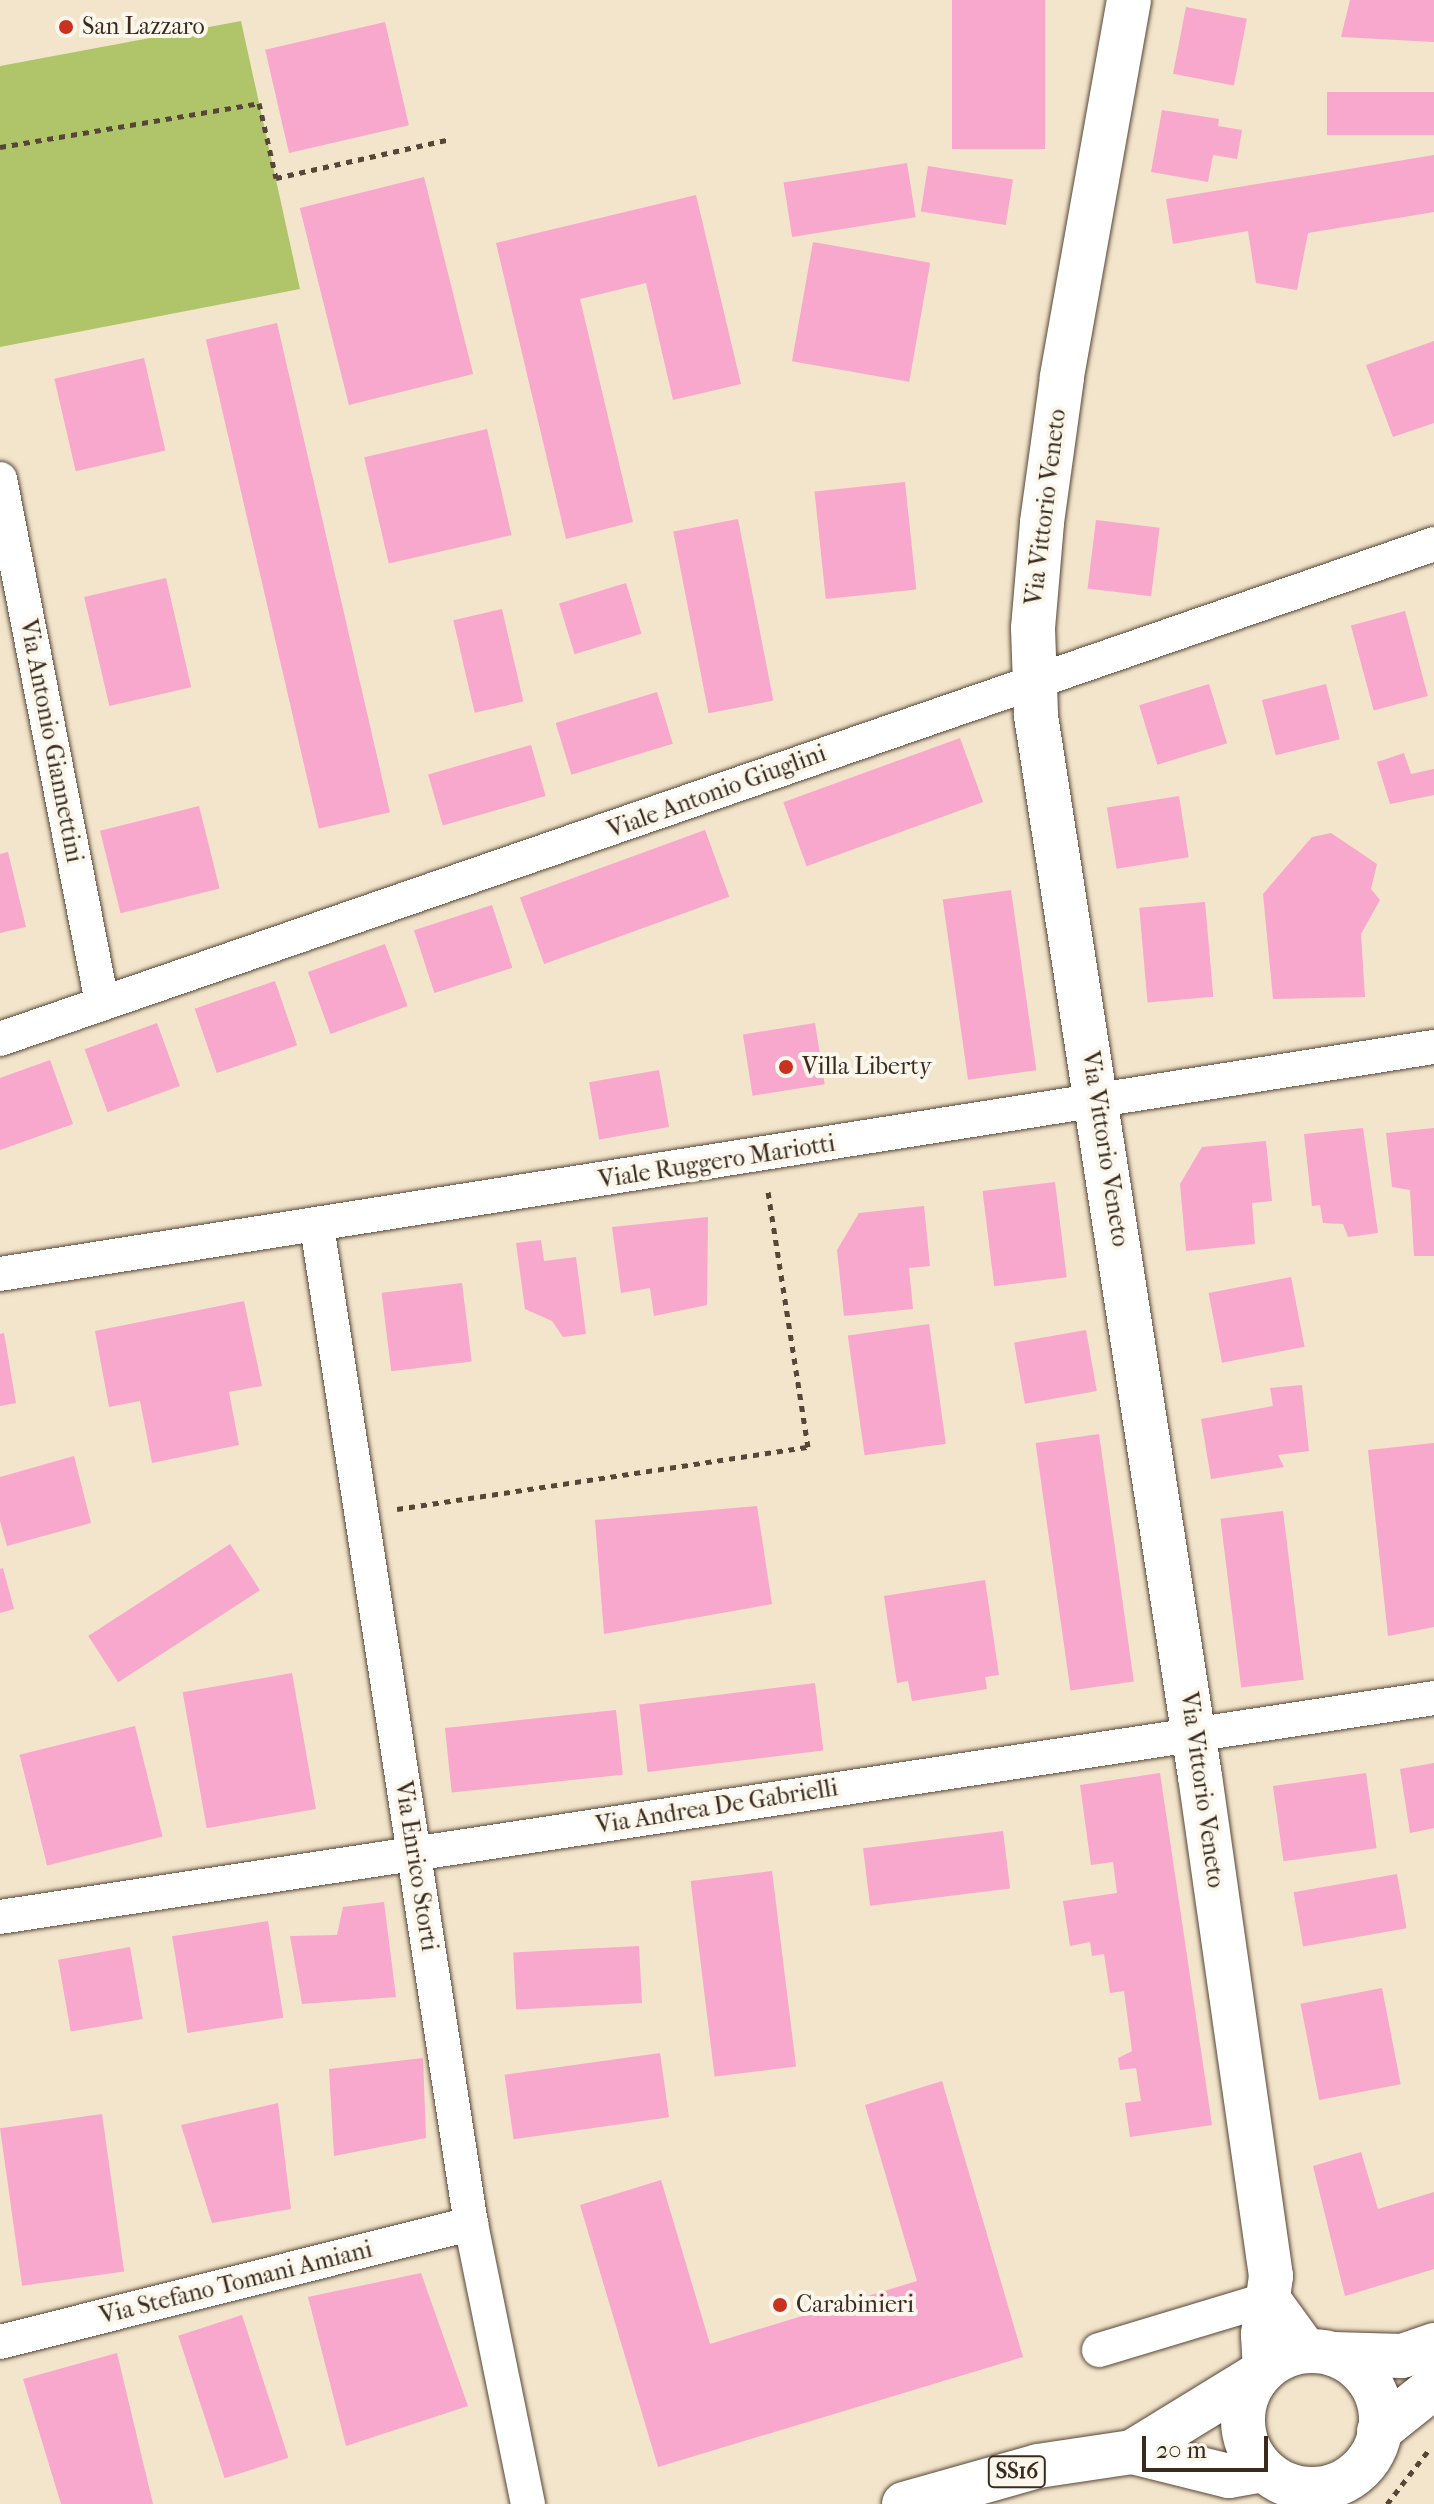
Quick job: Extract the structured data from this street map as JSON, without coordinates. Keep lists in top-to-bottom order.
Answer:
{
  "streets": {
    "street": [
      "Via Vittorio Veneto",
      "Via Antonio Giannettini",
      "Viale Antonio Giuglini",
      "Viale Ruggero Mariotti",
      "Via Andrea De Gabrielli",
      "Via Enrico Storti",
      "Via Stefano Tomani Amiani",
      "SS16"
    ]
  },
  "crossings": [
    ["Via Vittorio Veneto", "Viale Antonio Giuglini"],
    ["Via Vittorio Veneto", "Viale Ruggero Mariotti"],
    ["Via Vittorio Veneto", "Via Andrea De Gabrielli"],
    ["Via Vittorio Veneto", "SS16"],
    ["Via Antonio Giannettini", "Viale Antonio Giuglini"],
    ["Viale Ruggero Mariotti", "Via Enrico Storti"],
    ["Via Andrea De Gabrielli", "Via Enrico Storti"],
    ["Via Enrico Storti", "Via Stefano Tomani Amiani"]
  ],
  "places": ["San Lazzaro", "Villa Liberty", "Carabinieri"],
  "scale_bar": "20 m"
}
